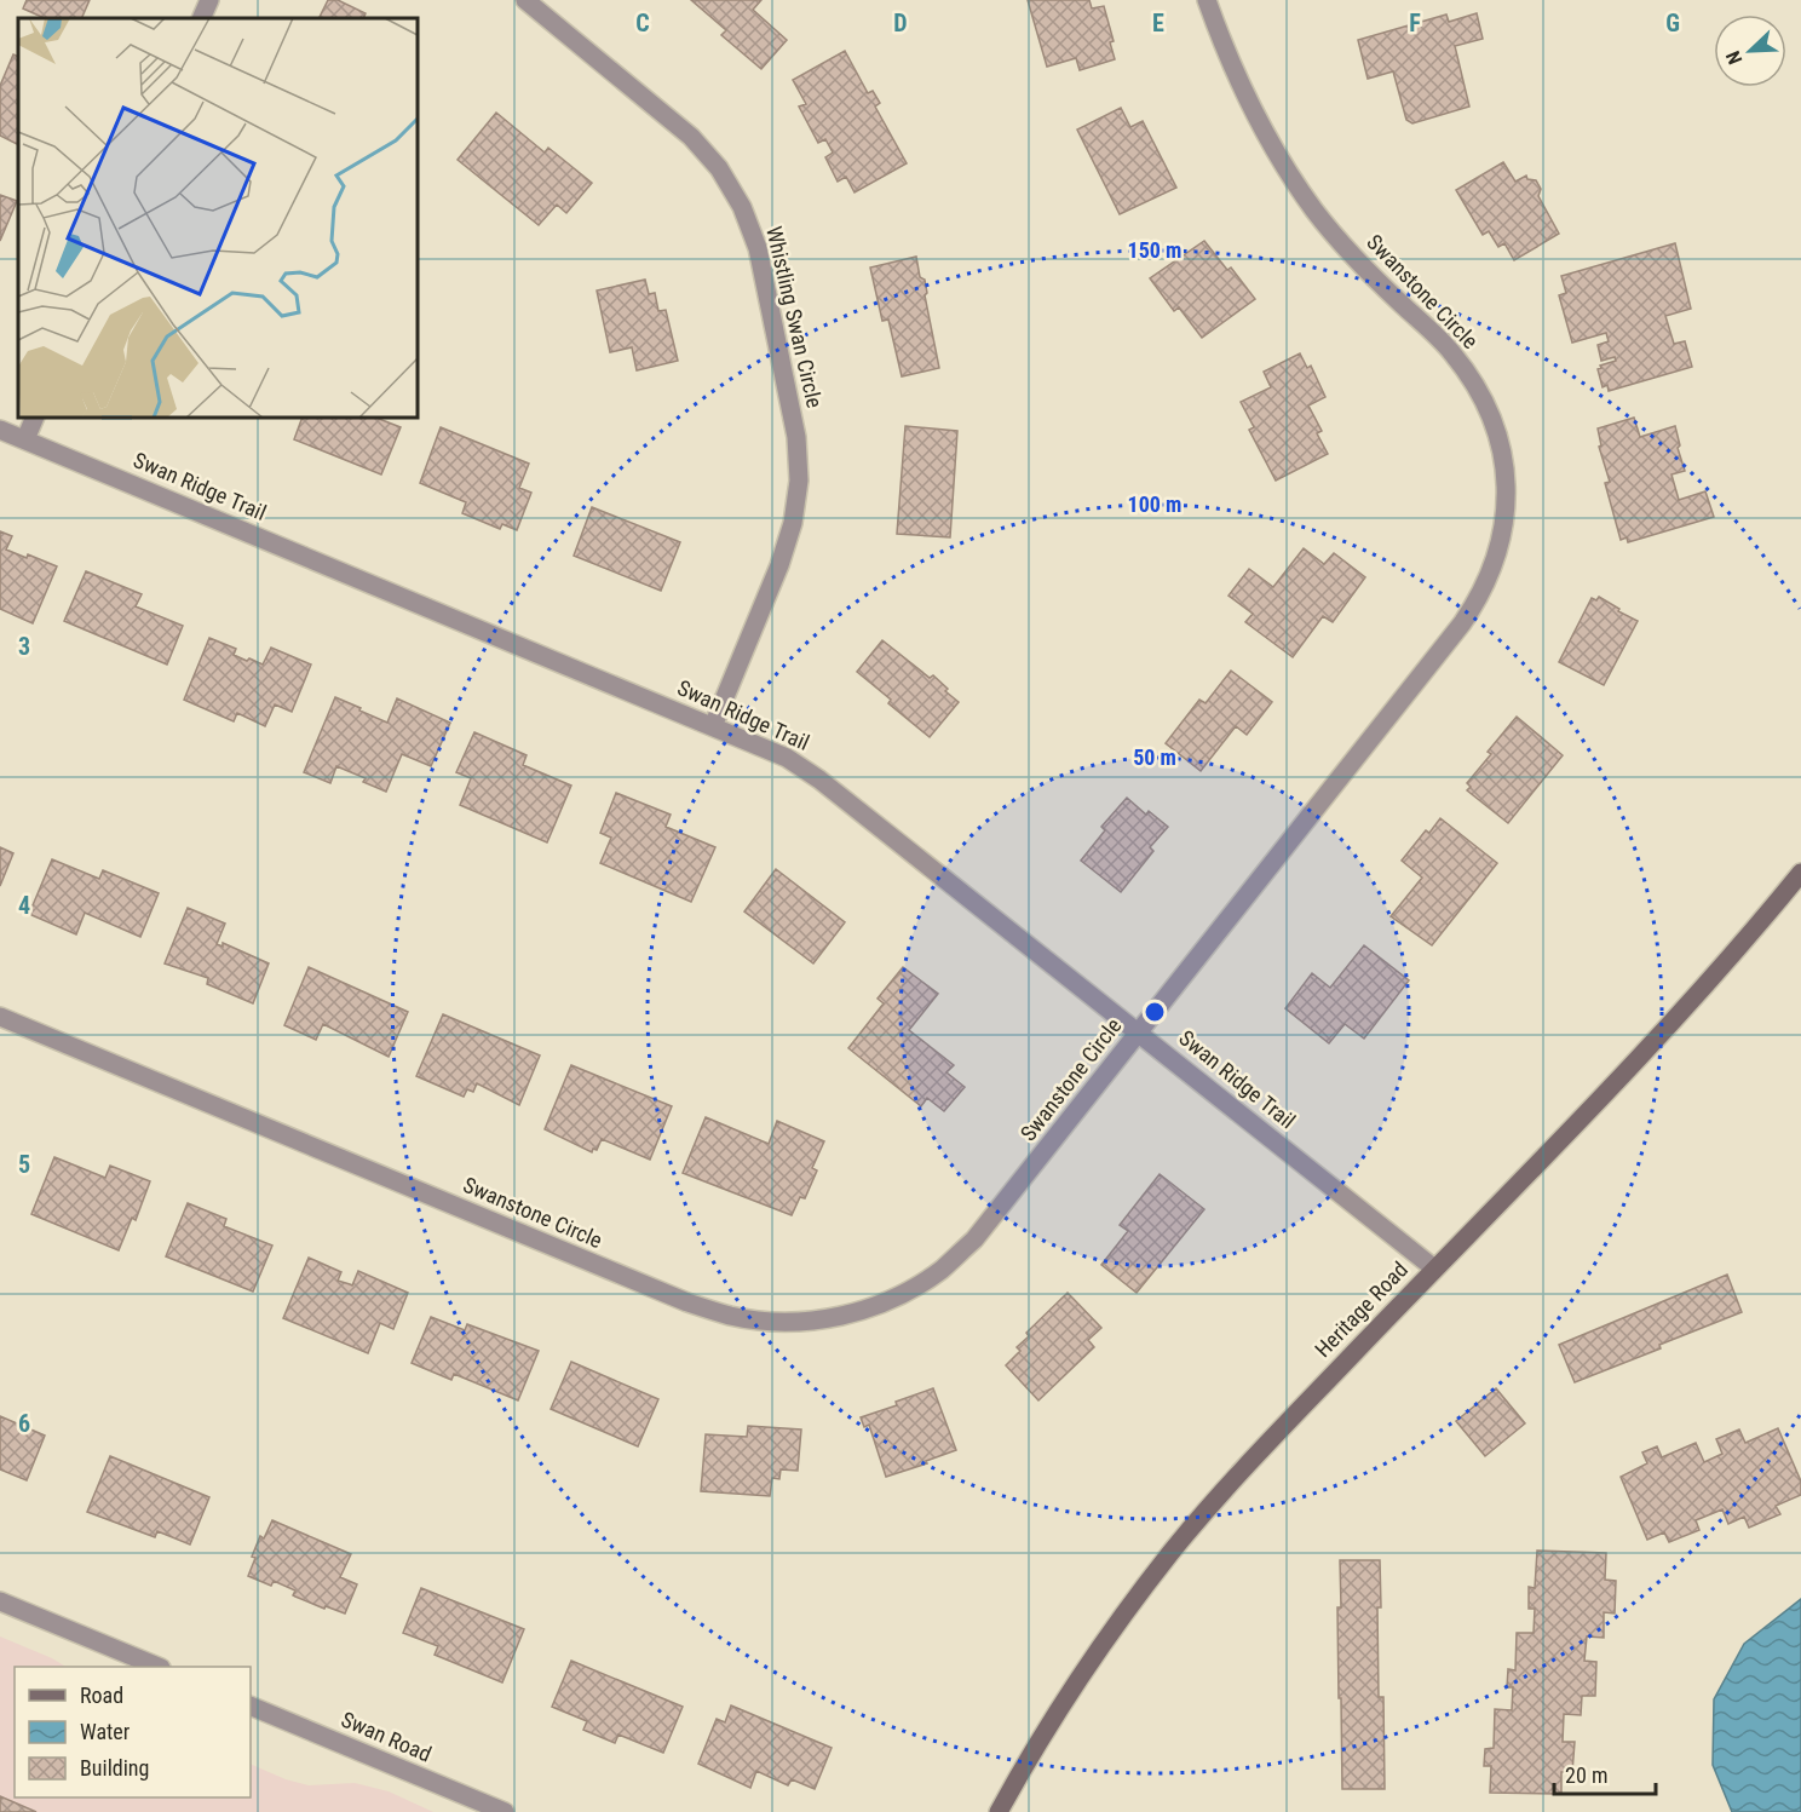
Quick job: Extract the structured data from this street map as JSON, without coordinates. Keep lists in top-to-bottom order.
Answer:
{
  "streets": {
    "main road": ["Heritage Road"],
    "street": [
      "Swanstone Circle",
      "Whistling Swan Circle",
      "Swan Ridge Trail",
      "Swan Road"
    ]
  },
  "crossings": [
    ["Swanstone Circle", "Swan Ridge Trail"],
    ["Whistling Swan Circle", "Swan Ridge Trail"],
    ["Swan Ridge Trail", "Heritage Road"]
  ],
  "legend": ["Road", "Water", "Building"],
  "scale_bar": "20 m",
  "north": "bottom left",
  "grid": {
    "columns": [
      "C",
      "D",
      "E",
      "F",
      "G"
    ],
    "rows": [
      "3",
      "4",
      "5",
      "6"
    ]
  },
  "rings": ["150 m", "100 m", "50 m"]
}
